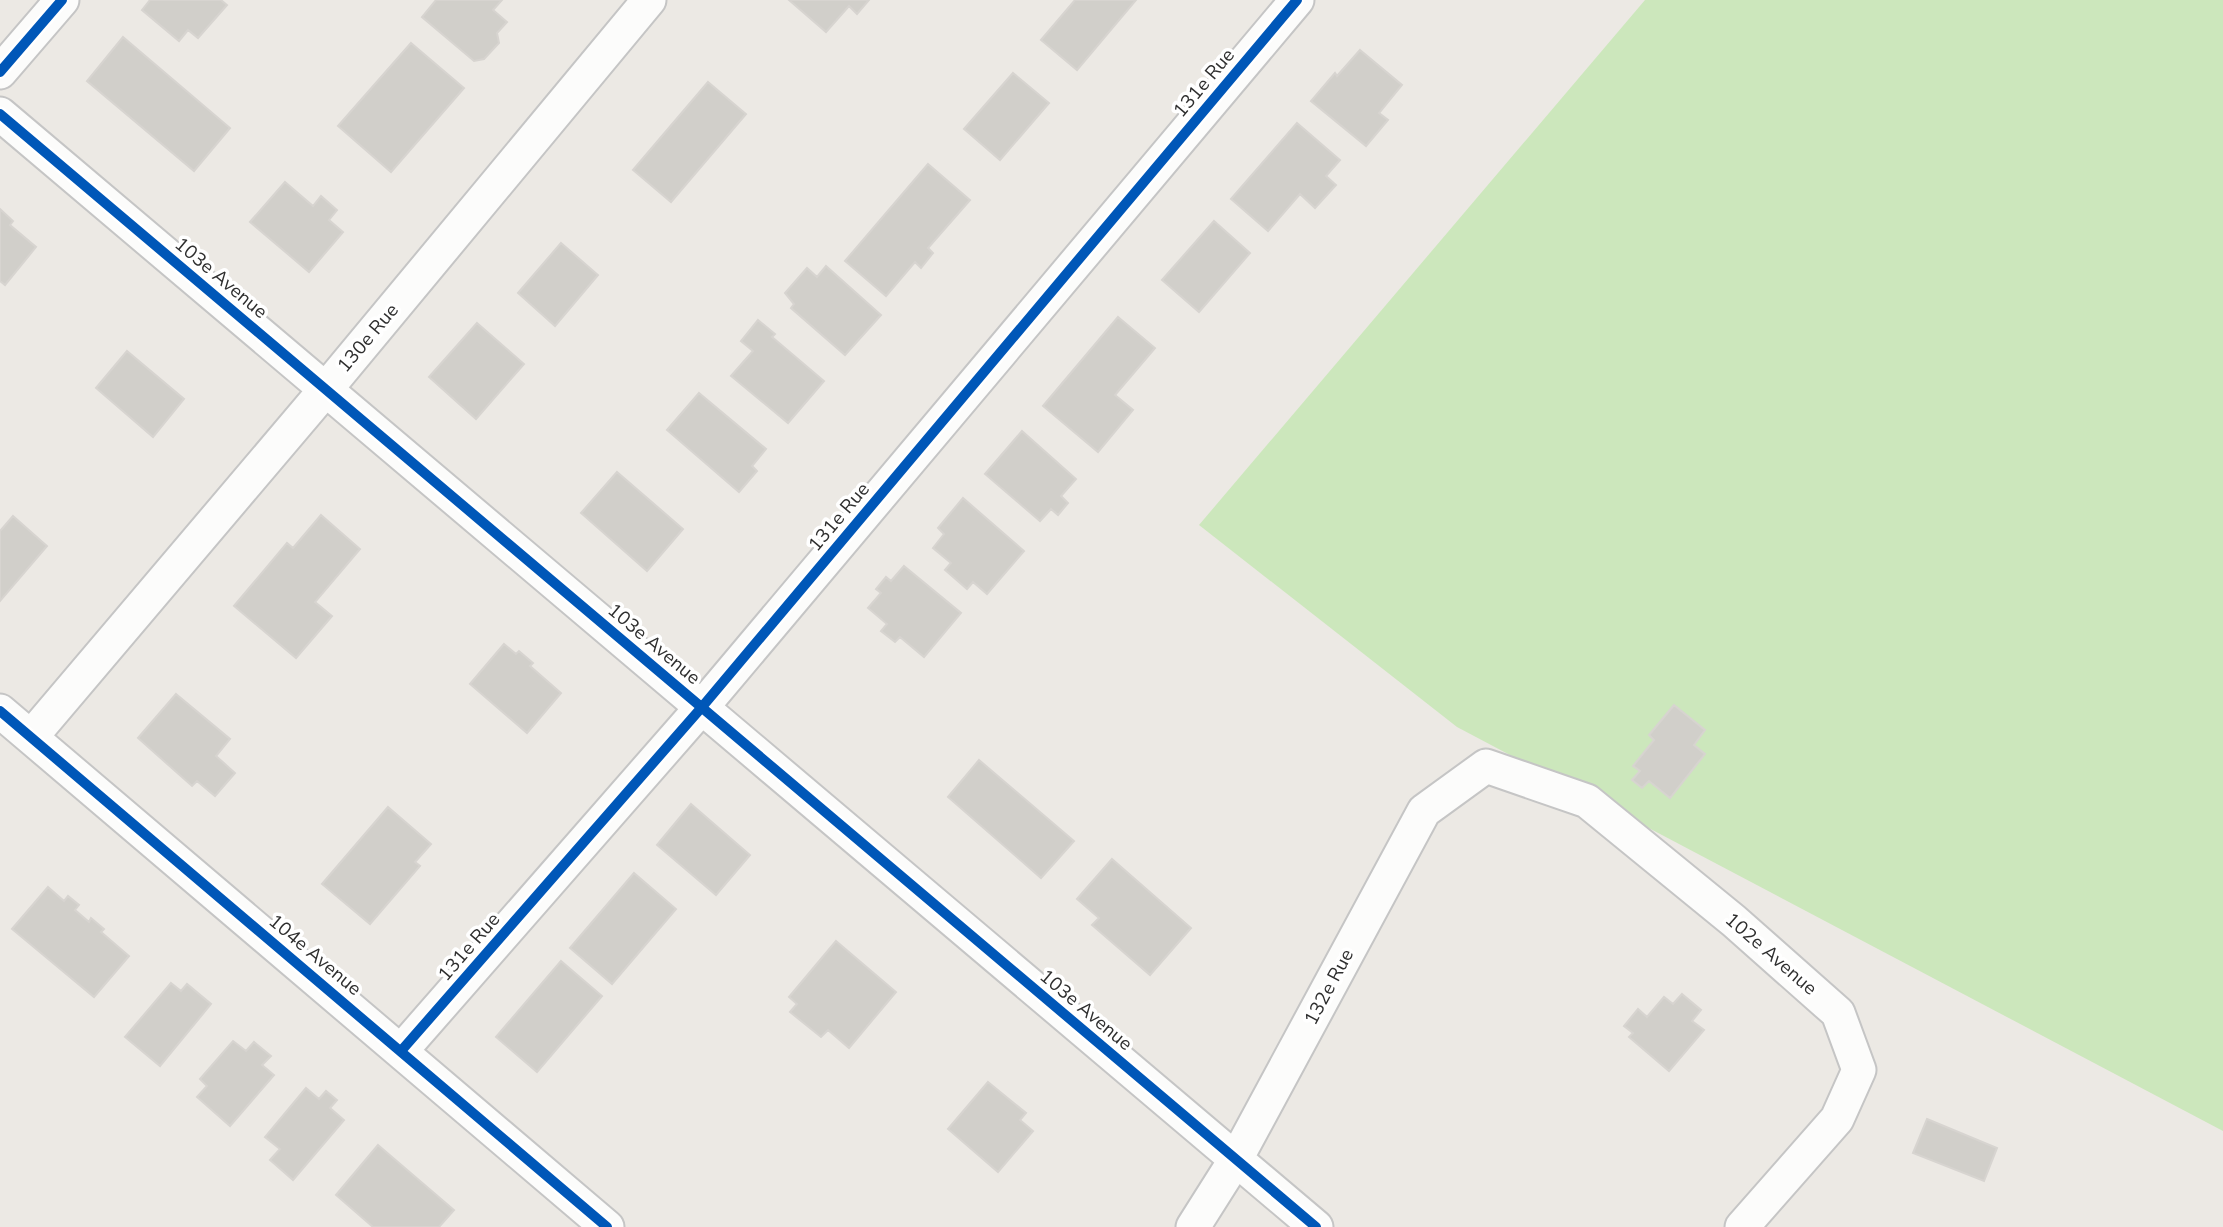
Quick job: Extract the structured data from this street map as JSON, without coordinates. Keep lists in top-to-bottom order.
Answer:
{
  "streets": {
    "street": [
      "131e Rue",
      "103e Avenue",
      "130e Rue",
      "102e Avenue",
      "104e Avenue",
      "132e Rue"
    ]
  },
  "crossings": [
    ["131e Rue", "103e Avenue"],
    ["131e Rue", "104e Avenue"],
    ["103e Avenue", "130e Rue"],
    ["103e Avenue", "132e Rue"],
    ["130e Rue", "104e Avenue"],
    ["102e Avenue", "132e Rue"]
  ]
}
